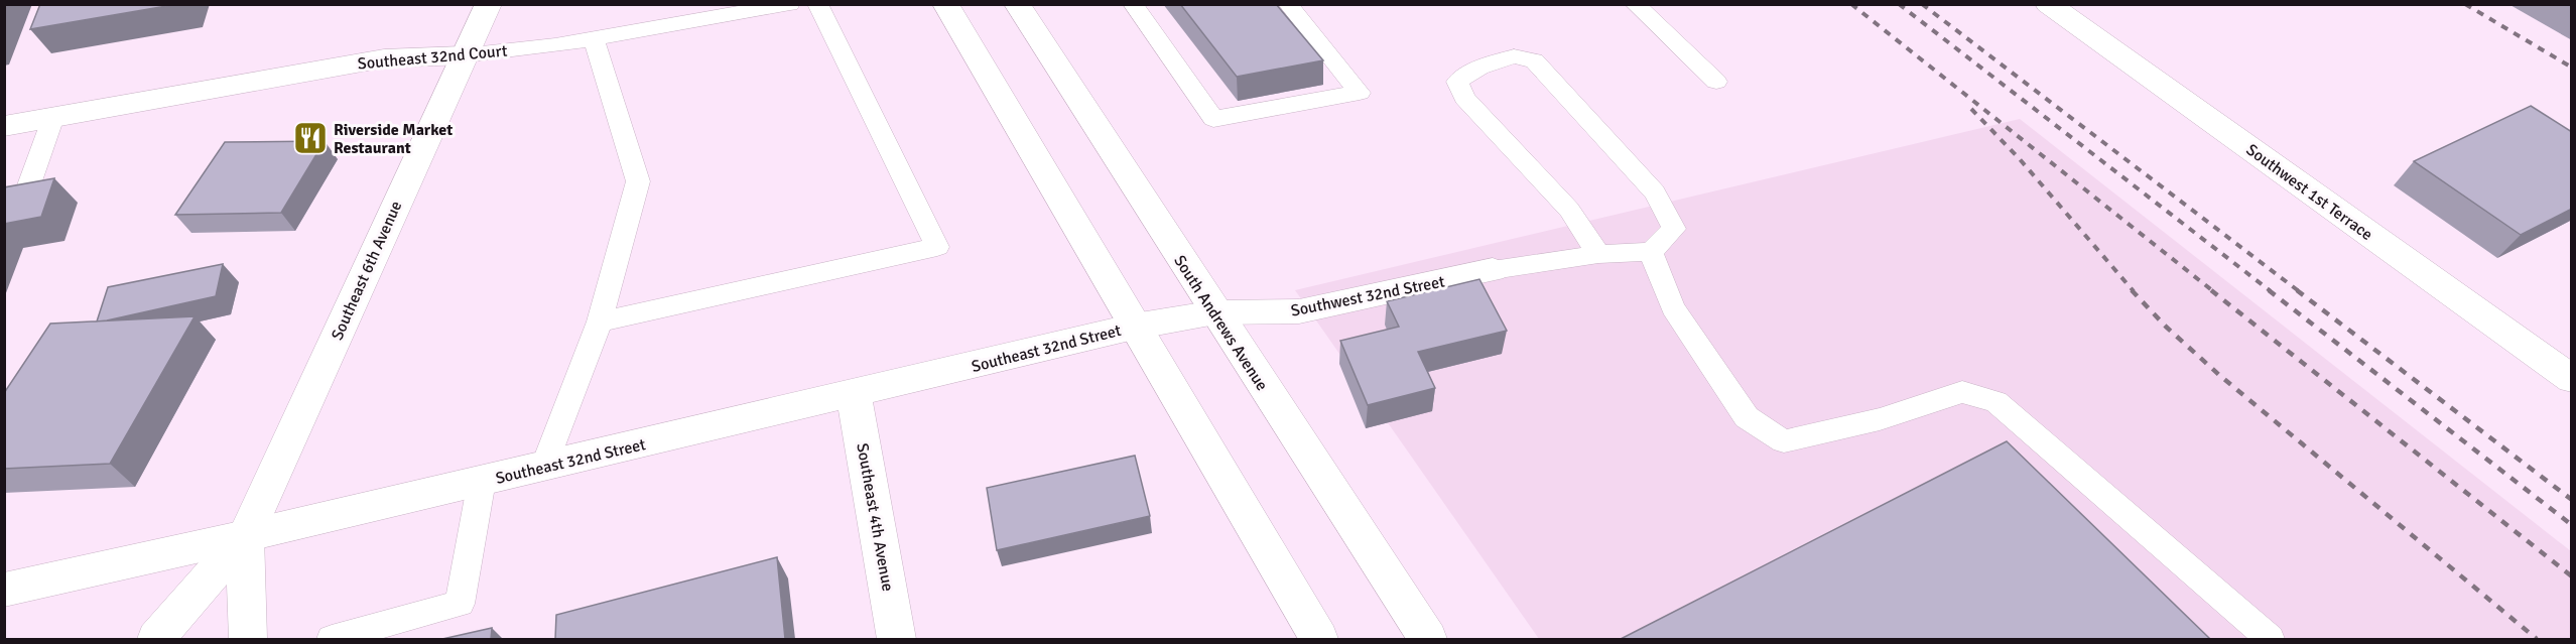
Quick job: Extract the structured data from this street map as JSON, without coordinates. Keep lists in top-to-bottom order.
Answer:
{
  "streets": {
    "street": [
      "Southeast 32nd Court",
      "Southwest 1st Terrace",
      "Southeast 6th Avenue",
      "Southwest 32nd Street",
      "South Andrews Avenue",
      "Southeast 32nd Street",
      "Southeast 4th Avenue"
    ]
  },
  "crossings": [
    ["Southeast 32nd Court", "Southeast 6th Avenue"],
    ["Southeast 6th Avenue", "Southeast 32nd Street"],
    ["Southwest 32nd Street", "South Andrews Avenue"],
    ["Southwest 32nd Street", "Southeast 32nd Street"],
    ["Southeast 32nd Street", "Southeast 4th Avenue"]
  ],
  "places": {
    "restaurant": ["Riverside Market Restaurant"]
  }
}
